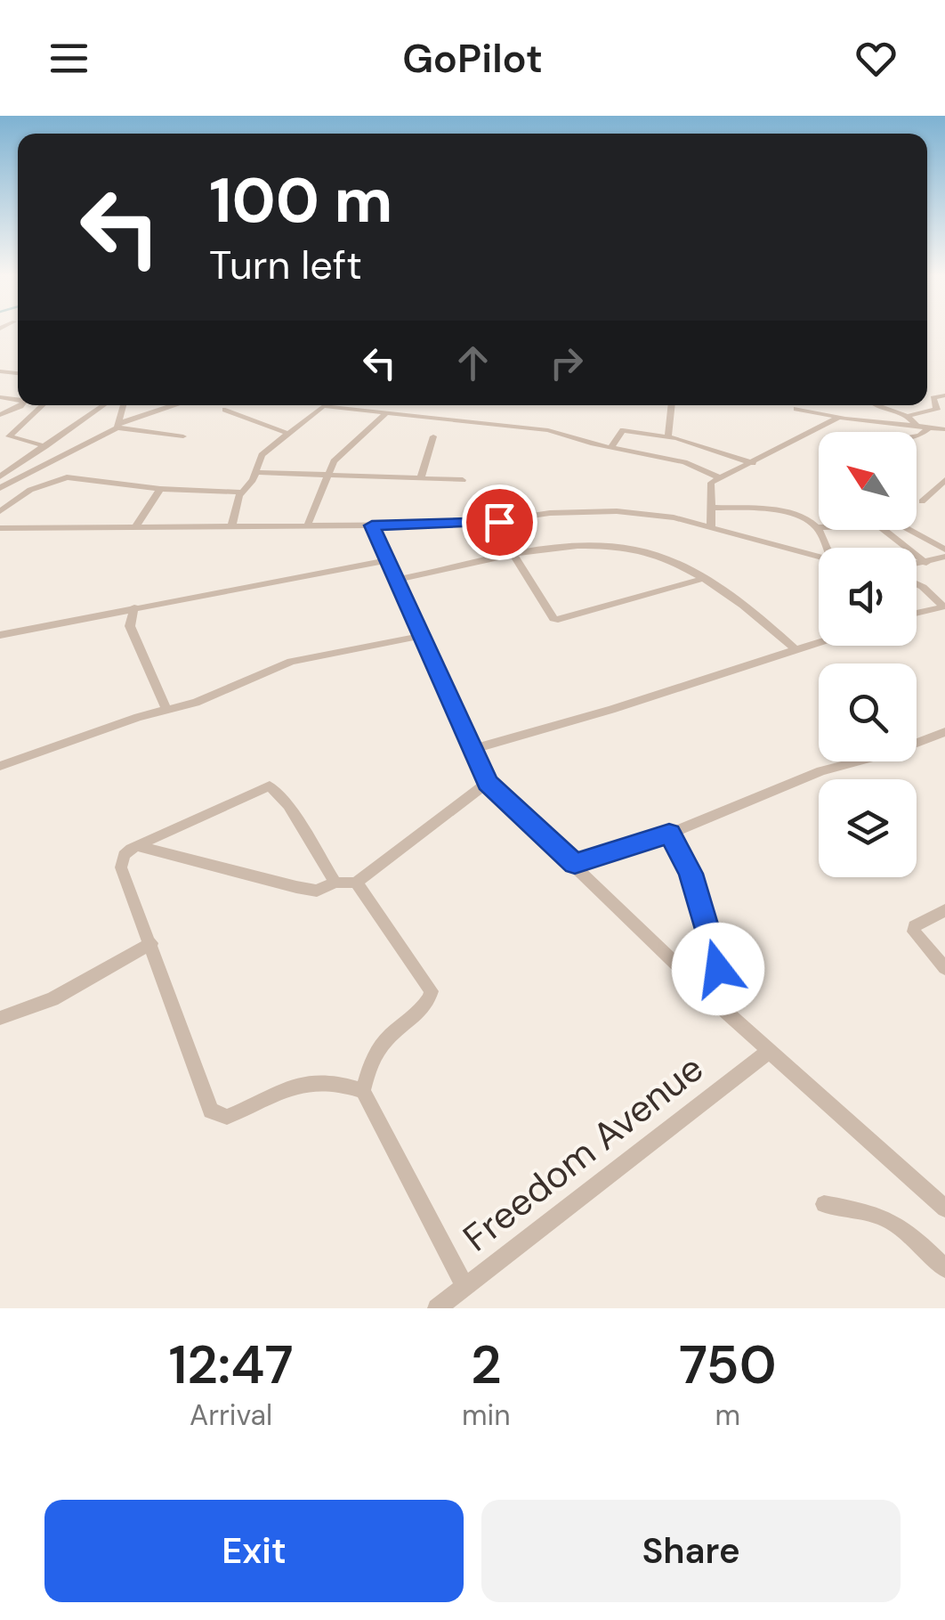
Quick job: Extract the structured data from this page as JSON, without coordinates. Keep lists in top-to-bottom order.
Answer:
{
  "streets": {
    "street": ["Freedom Avenue"]
  },
  "north": "top left",
  "page": {
    "header": "GoPilot",
    "turn": ["100 m", "Turn left"],
    "eta": [
      "12:47",
      "Arrival",
      "2",
      "min",
      "750",
      "m"
    ],
    "buttons": ["Exit", "Share"]
  }
}
